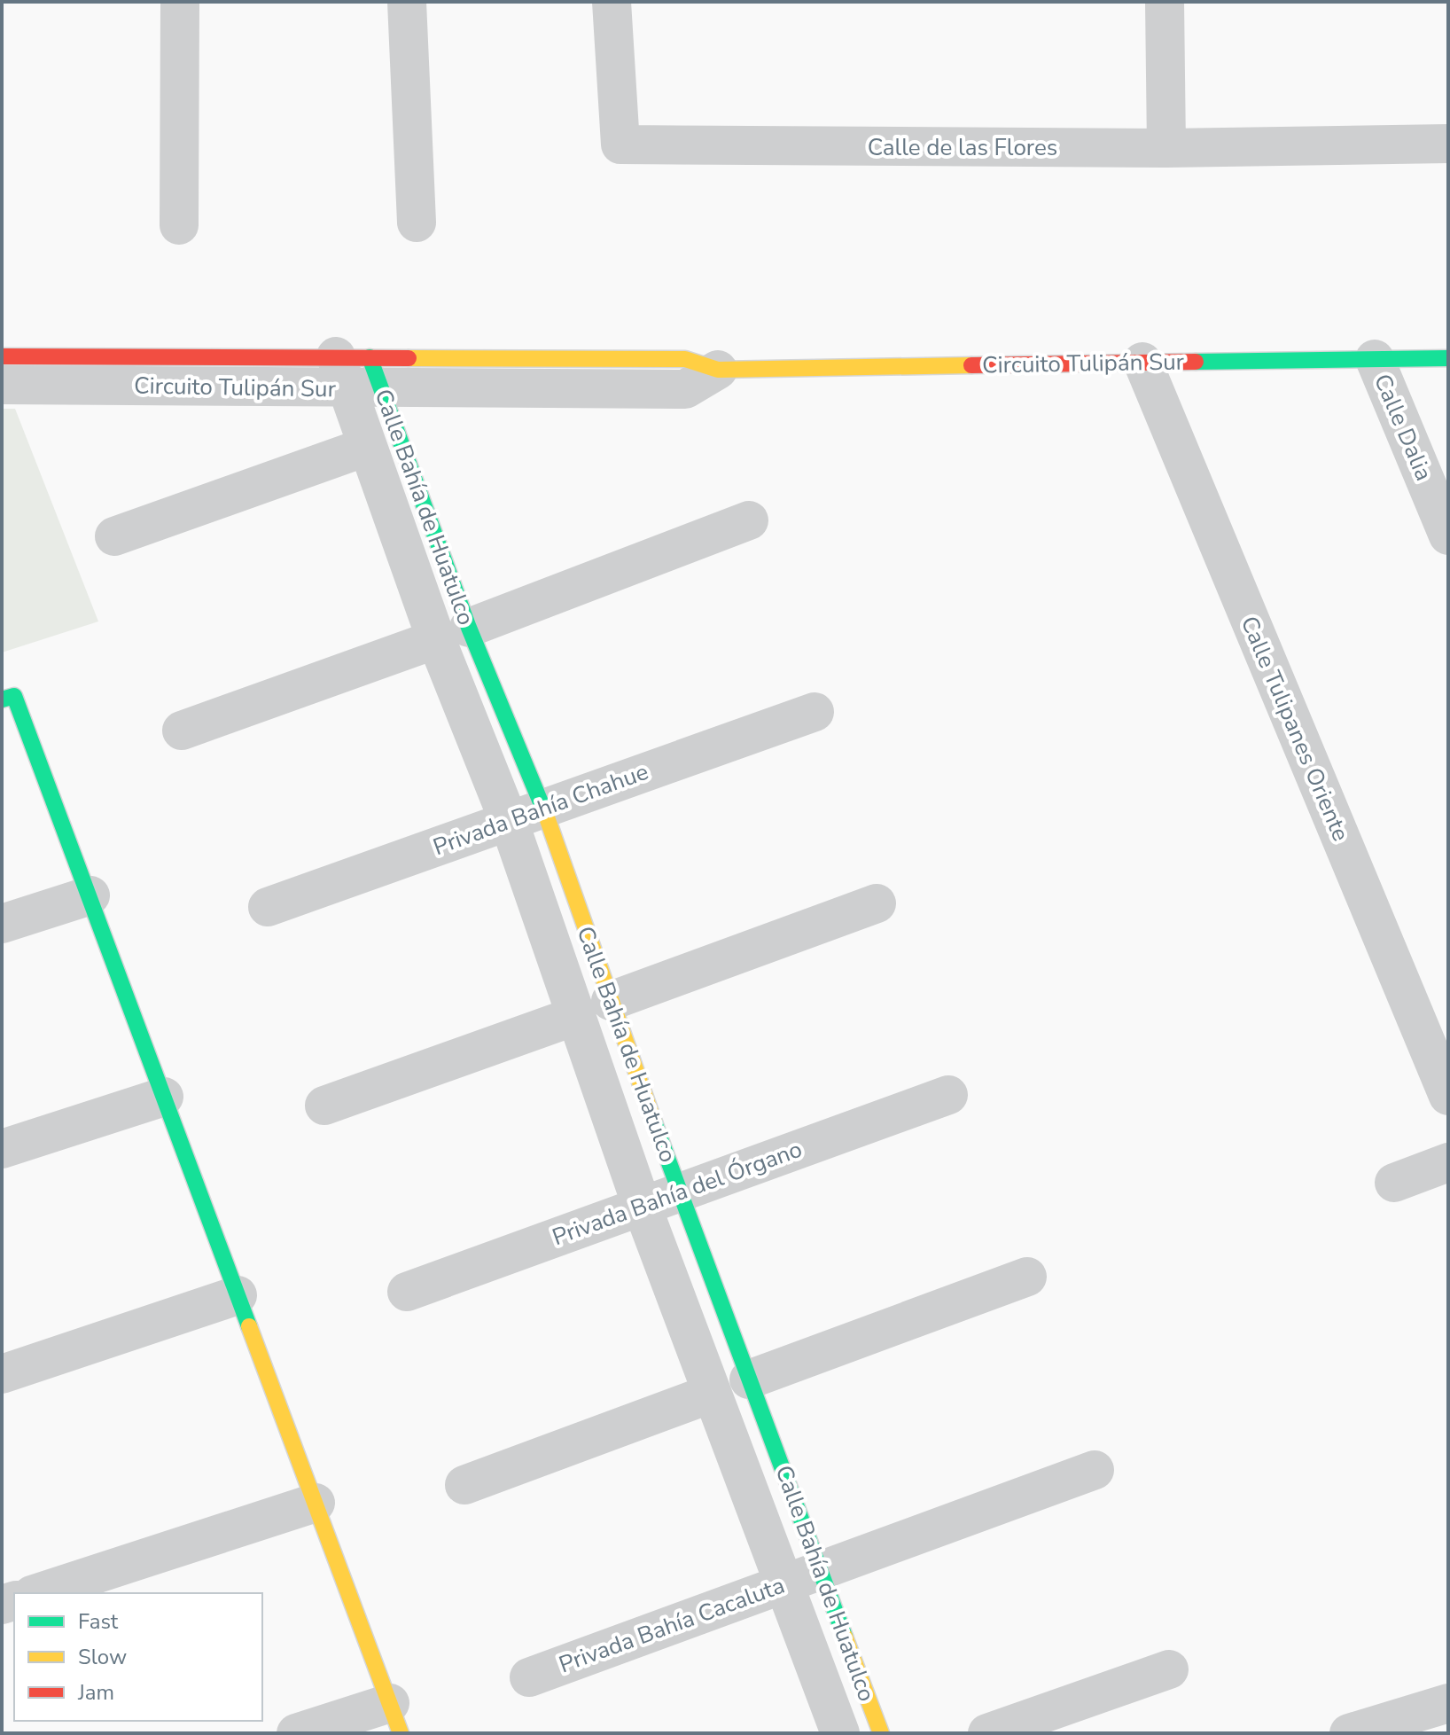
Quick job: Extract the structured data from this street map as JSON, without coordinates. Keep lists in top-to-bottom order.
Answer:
{
  "streets": {
    "street": [
      "Calle de las Flores",
      "Circuito Tulipán Sur",
      "Calle Dalia",
      "Calle Bahía de Huatulco",
      "Calle Tulipanes Oriente",
      "Privada Bahía Chahue",
      "Privada Bahía del Órgano",
      "Privada Bahía Cacaluta"
    ]
  },
  "crossings": [
    ["Circuito Tulipán Sur", "Calle Dalia"],
    ["Circuito Tulipán Sur", "Calle Bahía de Huatulco"],
    ["Circuito Tulipán Sur", "Calle Tulipanes Oriente"],
    ["Calle Bahía de Huatulco", "Privada Bahía Chahue"],
    ["Calle Bahía de Huatulco", "Privada Bahía del Órgano"],
    ["Calle Bahía de Huatulco", "Privada Bahía Cacaluta"]
  ],
  "legend": ["Fast", "Slow", "Jam"]
}
